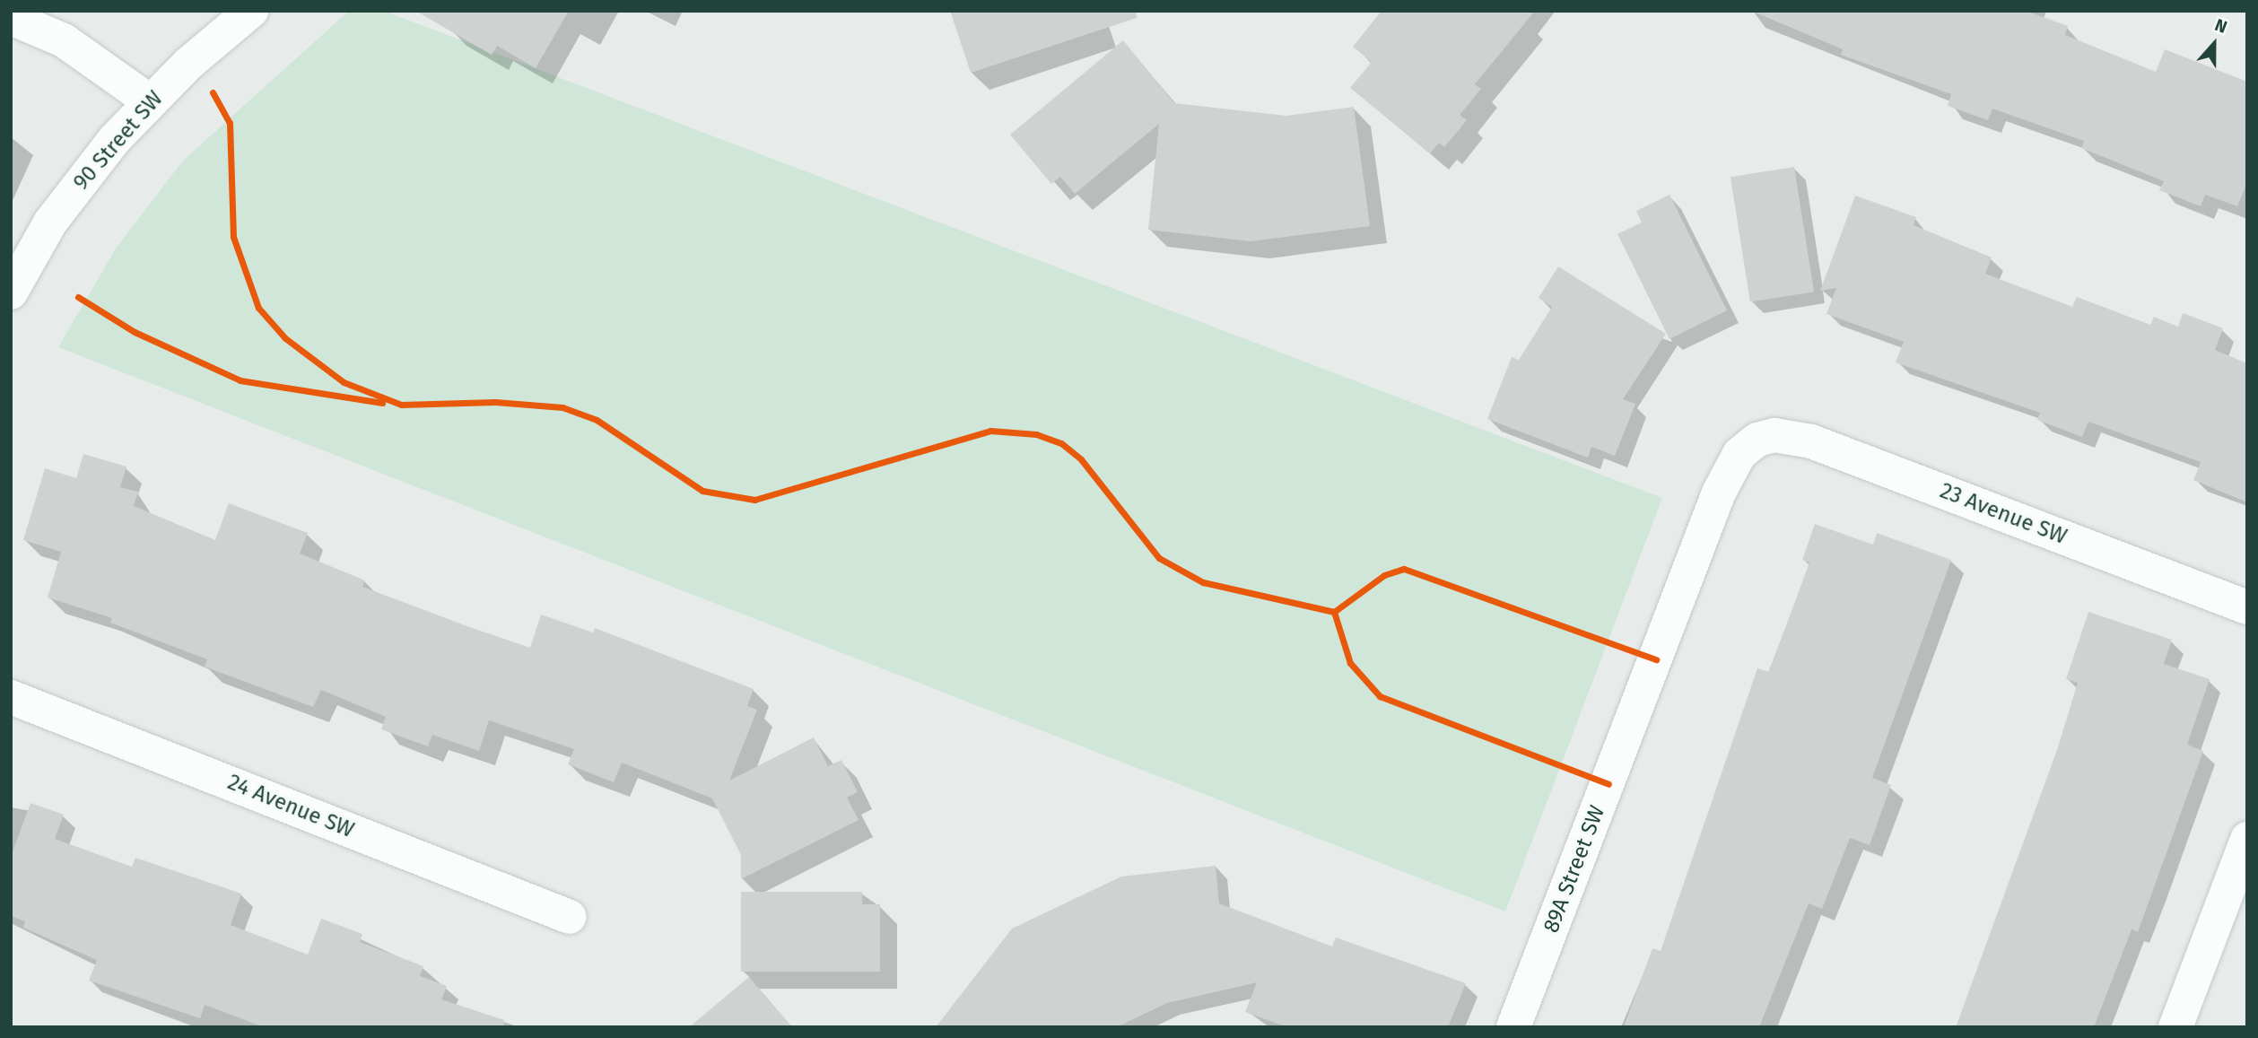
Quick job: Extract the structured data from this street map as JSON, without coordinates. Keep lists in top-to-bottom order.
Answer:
{
  "streets": {
    "street": [
      "90 Street SW",
      "23 Avenue SW",
      "24 Avenue SW",
      "89A Street SW"
    ]
  },
  "crossings": [
    ["23 Avenue SW", "89A Street SW"]
  ],
  "north": "top"
}
